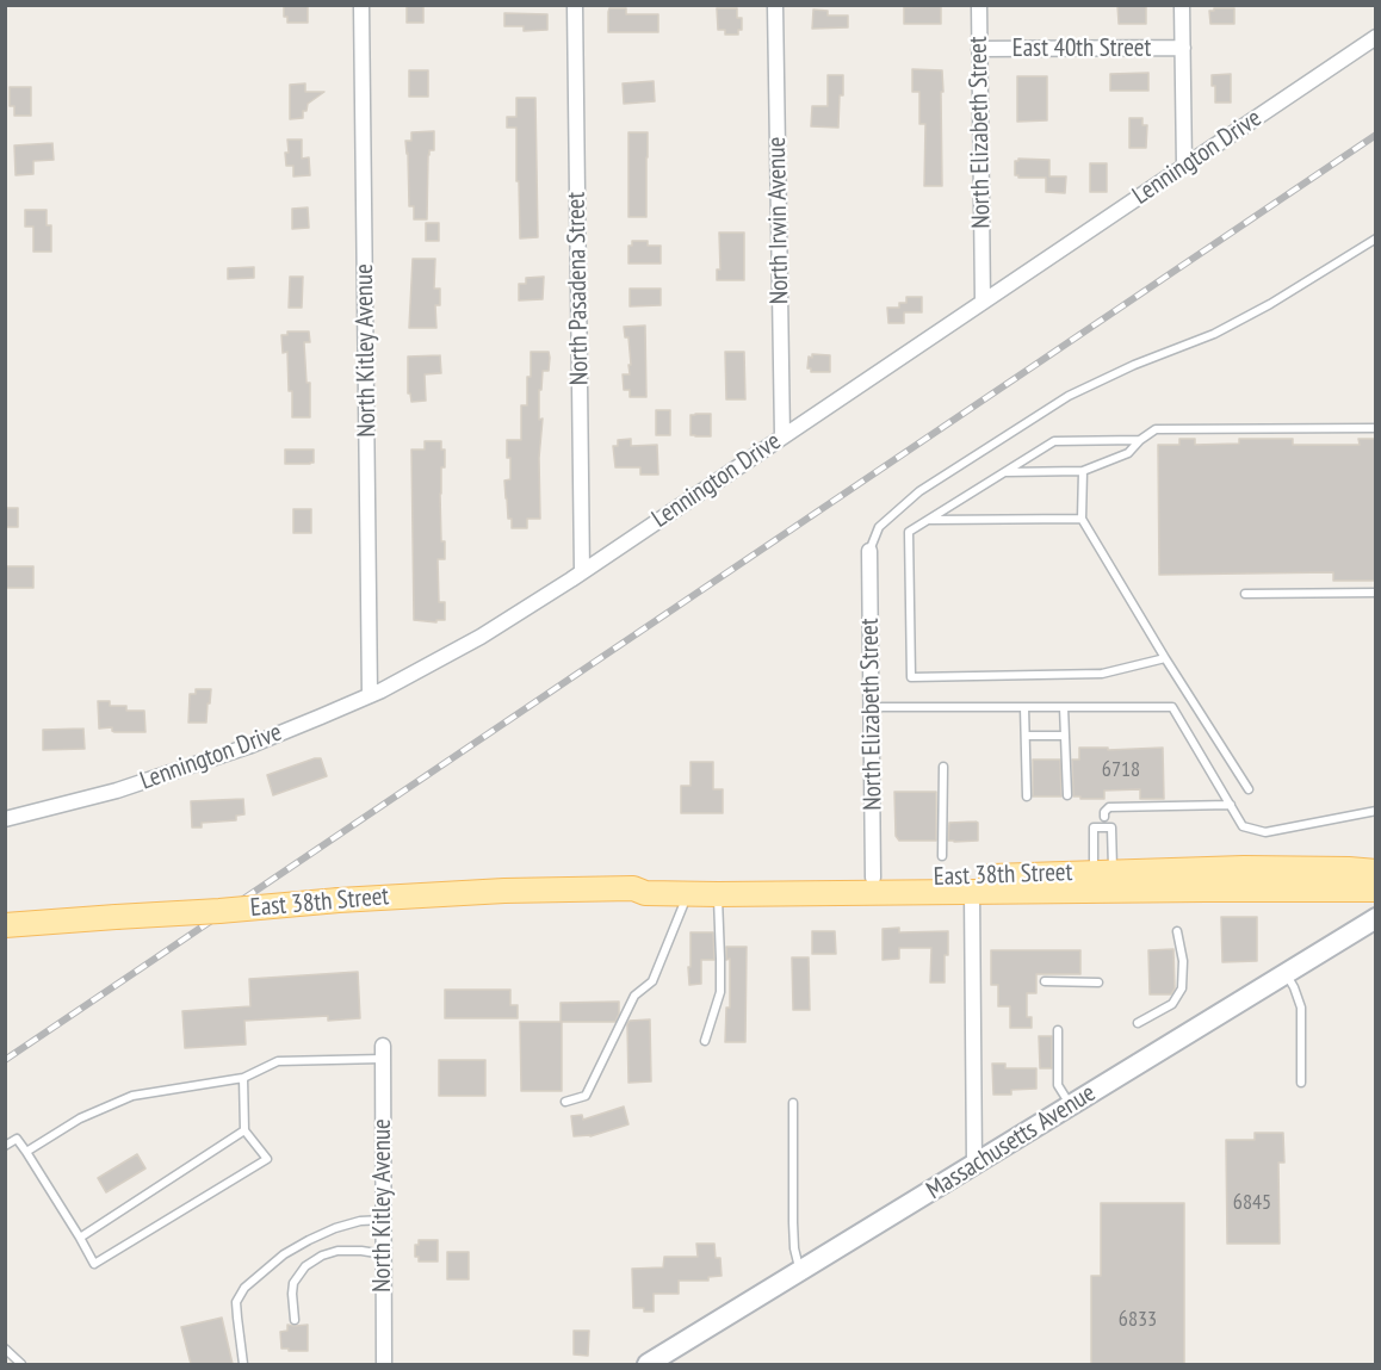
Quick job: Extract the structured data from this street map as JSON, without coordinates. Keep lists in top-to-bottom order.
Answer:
{
  "streets": {
    "main road": ["East 38th Street", "Massachusetts Avenue"],
    "street": [
      "East 40th Street",
      "North Elizabeth Street",
      "Lennington Drive",
      "North Irwin Avenue",
      "North Pasadena Street",
      "North Kitley Avenue"
    ]
  },
  "crossings": [
    ["East 40th Street", "North Elizabeth Street"],
    ["North Elizabeth Street", "Lennington Drive"],
    ["North Elizabeth Street", "East 38th Street"],
    ["Lennington Drive", "North Irwin Avenue"],
    ["Lennington Drive", "North Pasadena Street"],
    ["Lennington Drive", "North Kitley Avenue"]
  ],
  "house_numbers": ["6718", "6845", "6833"]
}
